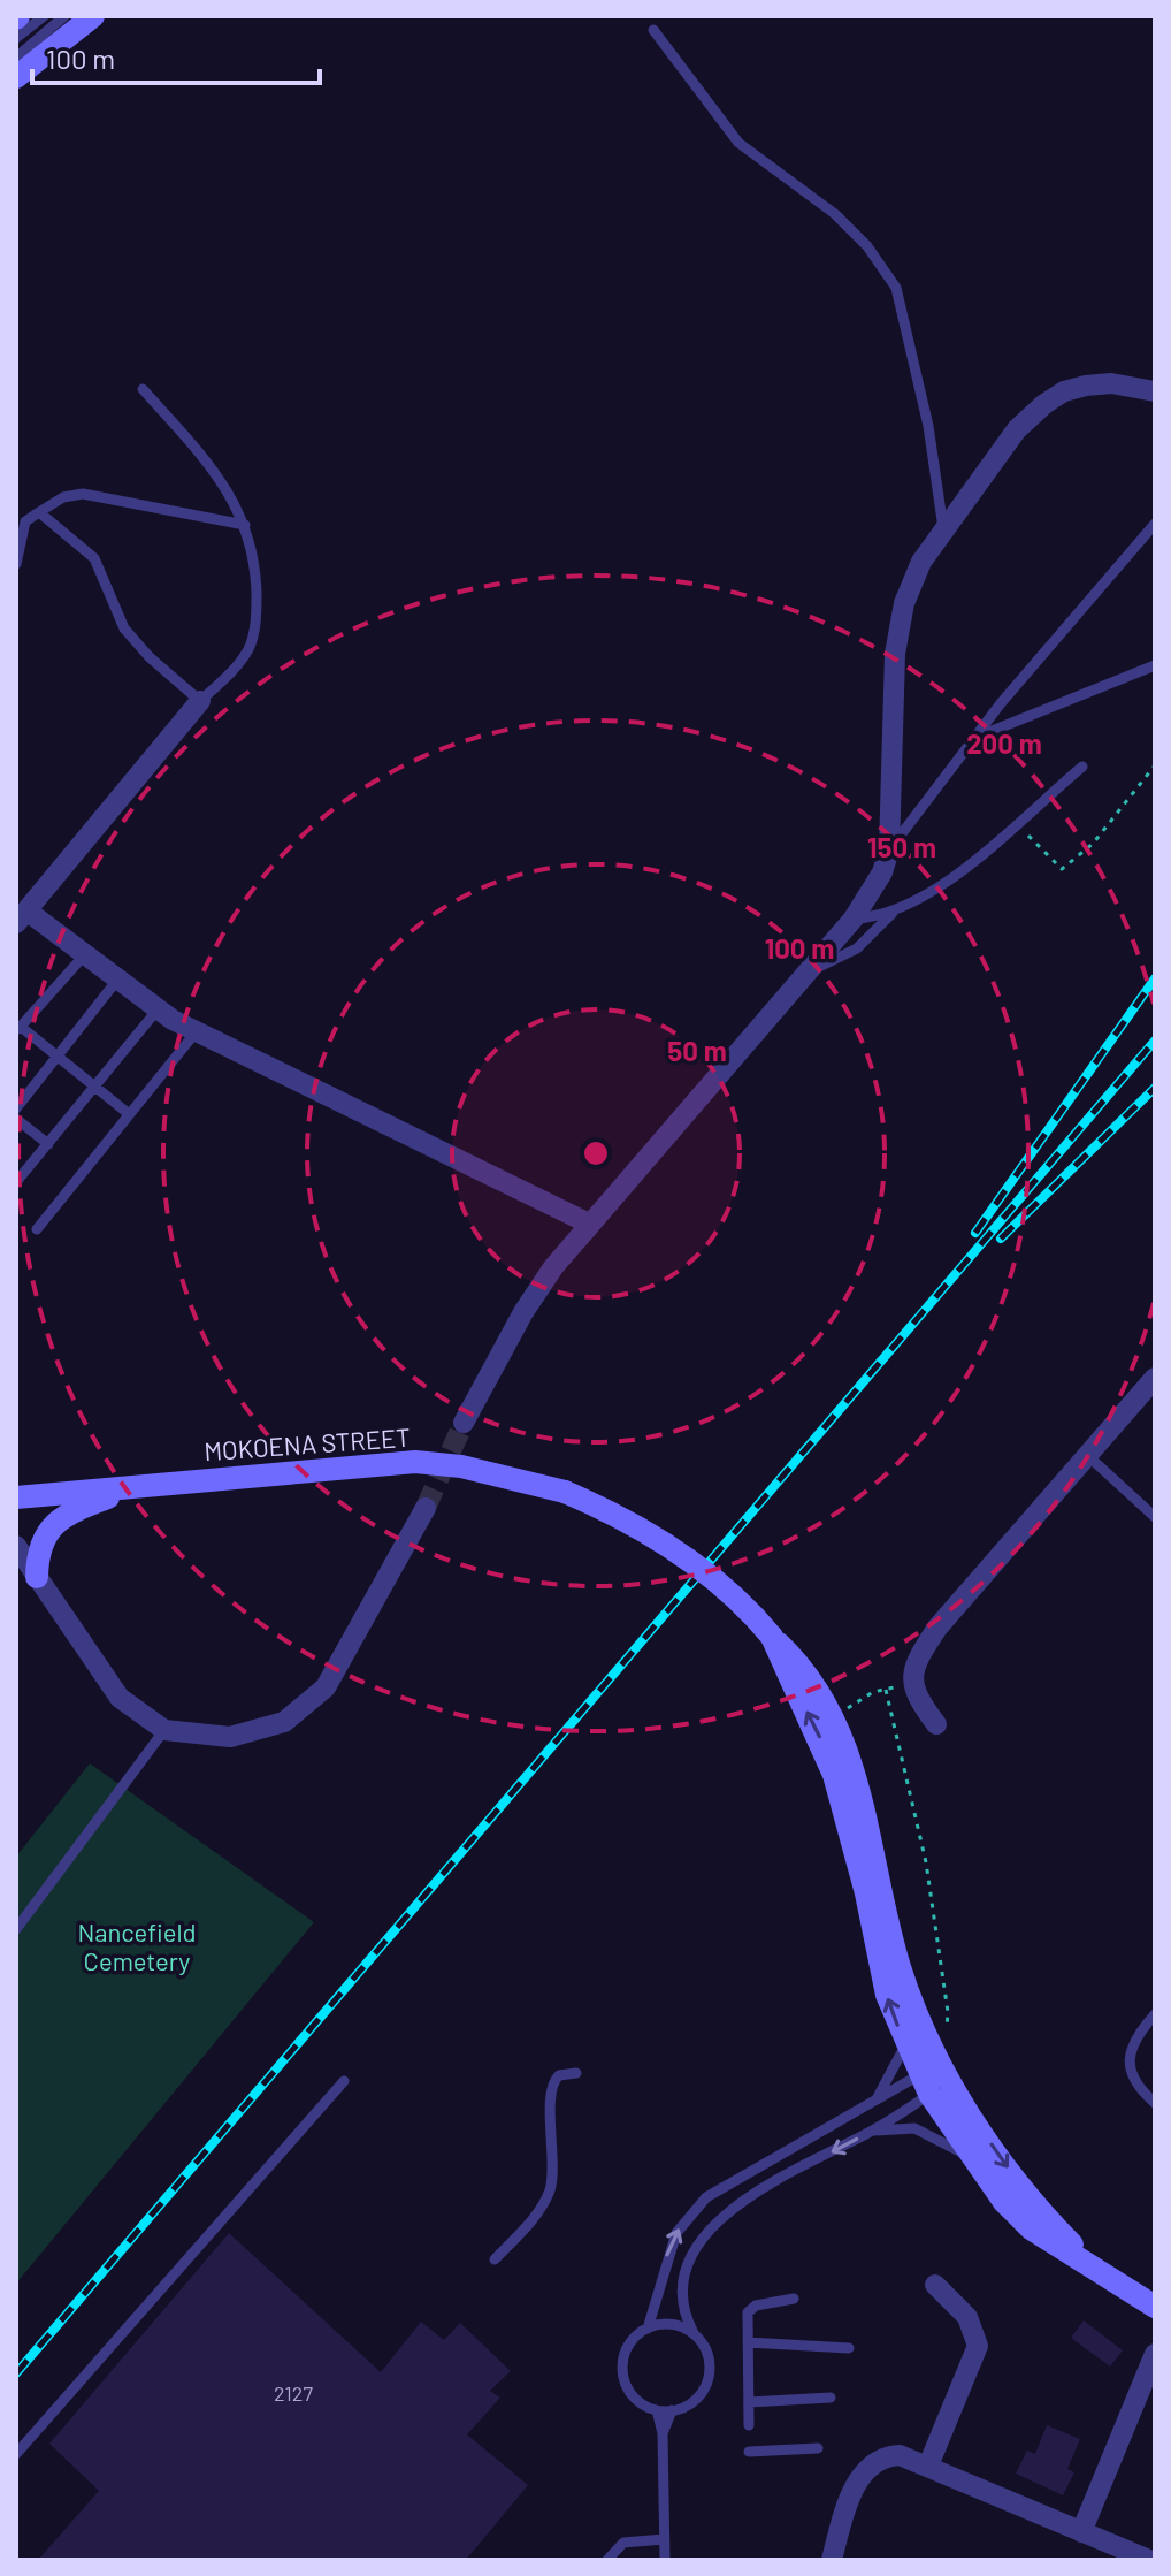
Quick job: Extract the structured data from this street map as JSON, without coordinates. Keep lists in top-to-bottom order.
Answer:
{
  "streets": {
    "main road": ["MOKOENA STREET"]
  },
  "parks": ["Nancefield Cemetery"],
  "house_numbers": ["2127"],
  "scale_bar": "100 m",
  "rings": [
    "200 m",
    "150 m",
    "100 m",
    "50 m"
  ]
}
